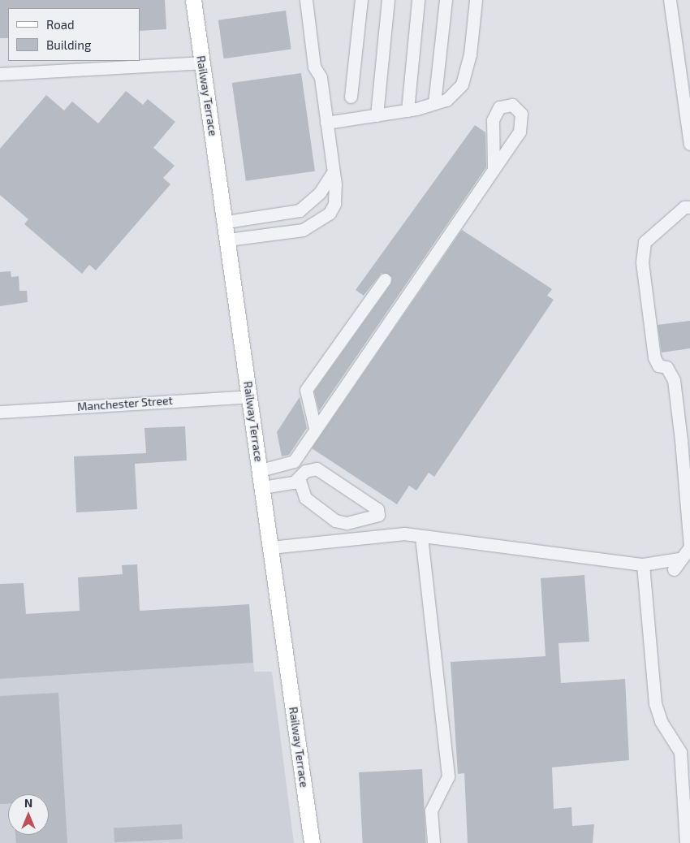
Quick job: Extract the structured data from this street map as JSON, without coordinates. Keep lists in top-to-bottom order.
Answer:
{
  "streets": {
    "main road": ["Railway Terrace"],
    "street": ["Manchester Street"]
  },
  "crossings": [
    ["Railway Terrace", "Manchester Street"]
  ],
  "legend": ["Road", "Building"],
  "north": "top"
}
